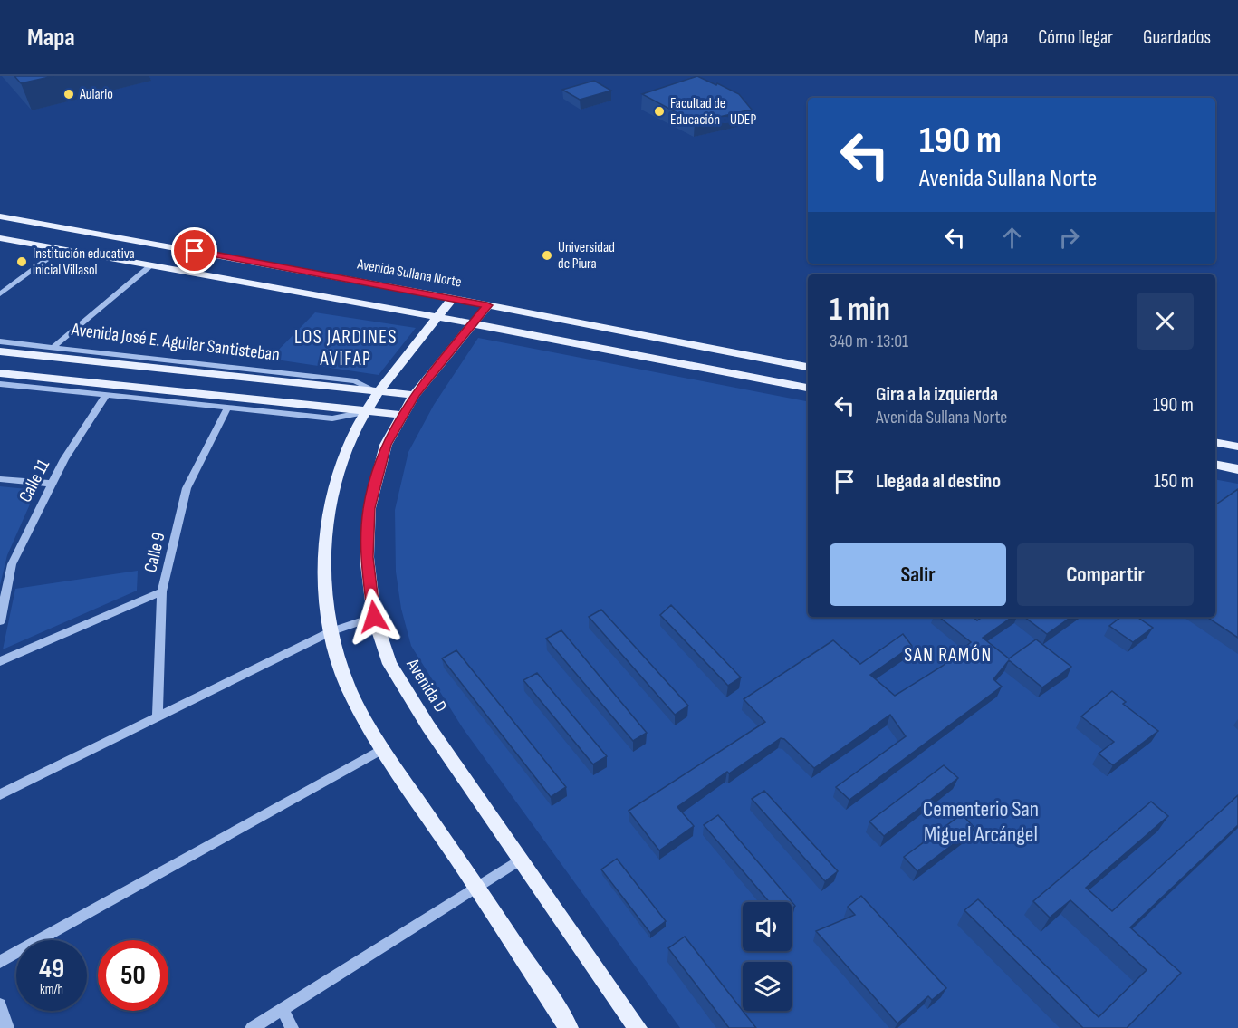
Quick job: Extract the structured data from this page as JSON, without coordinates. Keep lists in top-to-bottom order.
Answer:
{
  "streets": {
    "main road": ["Avenida Sullana Norte", "Avenida José E. Aguilar Santisteban", "Avenida D"],
    "street": ["Calle 11", "Calle 9"]
  },
  "crossings": [
    ["Avenida Sullana Norte", "Avenida D"],
    ["Avenida José E. Aguilar Santisteban", "Avenida D"]
  ],
  "districts": ["LOS JARDINES AVIFAP", "SAN RAMÓN"],
  "parks": ["Cementerio San Miguel Arcángel"],
  "places": [
    "Aulario",
    "Facultad de Educación - UDEP",
    "Universidad de Piura",
    "Institución educativa inicial Villasol"
  ],
  "page": {
    "header": "Mapa",
    "nav": ["Mapa", "Cómo llegar", "Guardados"],
    "turn": ["190 m", "Avenida Sullana Norte"],
    "heading": ["1 min", "340 m · 13:01"],
    "list": [
      {
        "name": "Gira a la izquierda",
        "note": "Avenida Sullana Norte",
        "value": "190 m"
      },
      {
        "name": "Llegada al destino",
        "value": "150 m"
      }
    ],
    "buttons": ["Salir", "Compartir"],
    "speed": "49 km/h",
    "limit": "50"
  }
}
